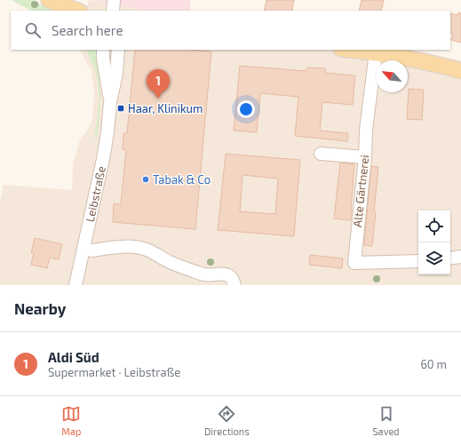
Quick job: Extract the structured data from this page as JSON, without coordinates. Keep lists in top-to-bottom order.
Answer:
{
  "streets": {
    "street": ["Alte Gärtnerei", "Leibstraße"]
  },
  "places": {
    "transit": ["Haar, Klinikum"],
    "other": ["Tabak & Co"]
  },
  "north": "top left",
  "page": {
    "search": "Search here",
    "pins": "1",
    "heading": "Nearby",
    "list": [
      {
        "mark": "1",
        "name": "Aldi Süd",
        "note": "Supermarket · Leibstraße",
        "value": "60 m"
      }
    ],
    "nav": ["Map", "Directions", "Saved"]
  }
}
